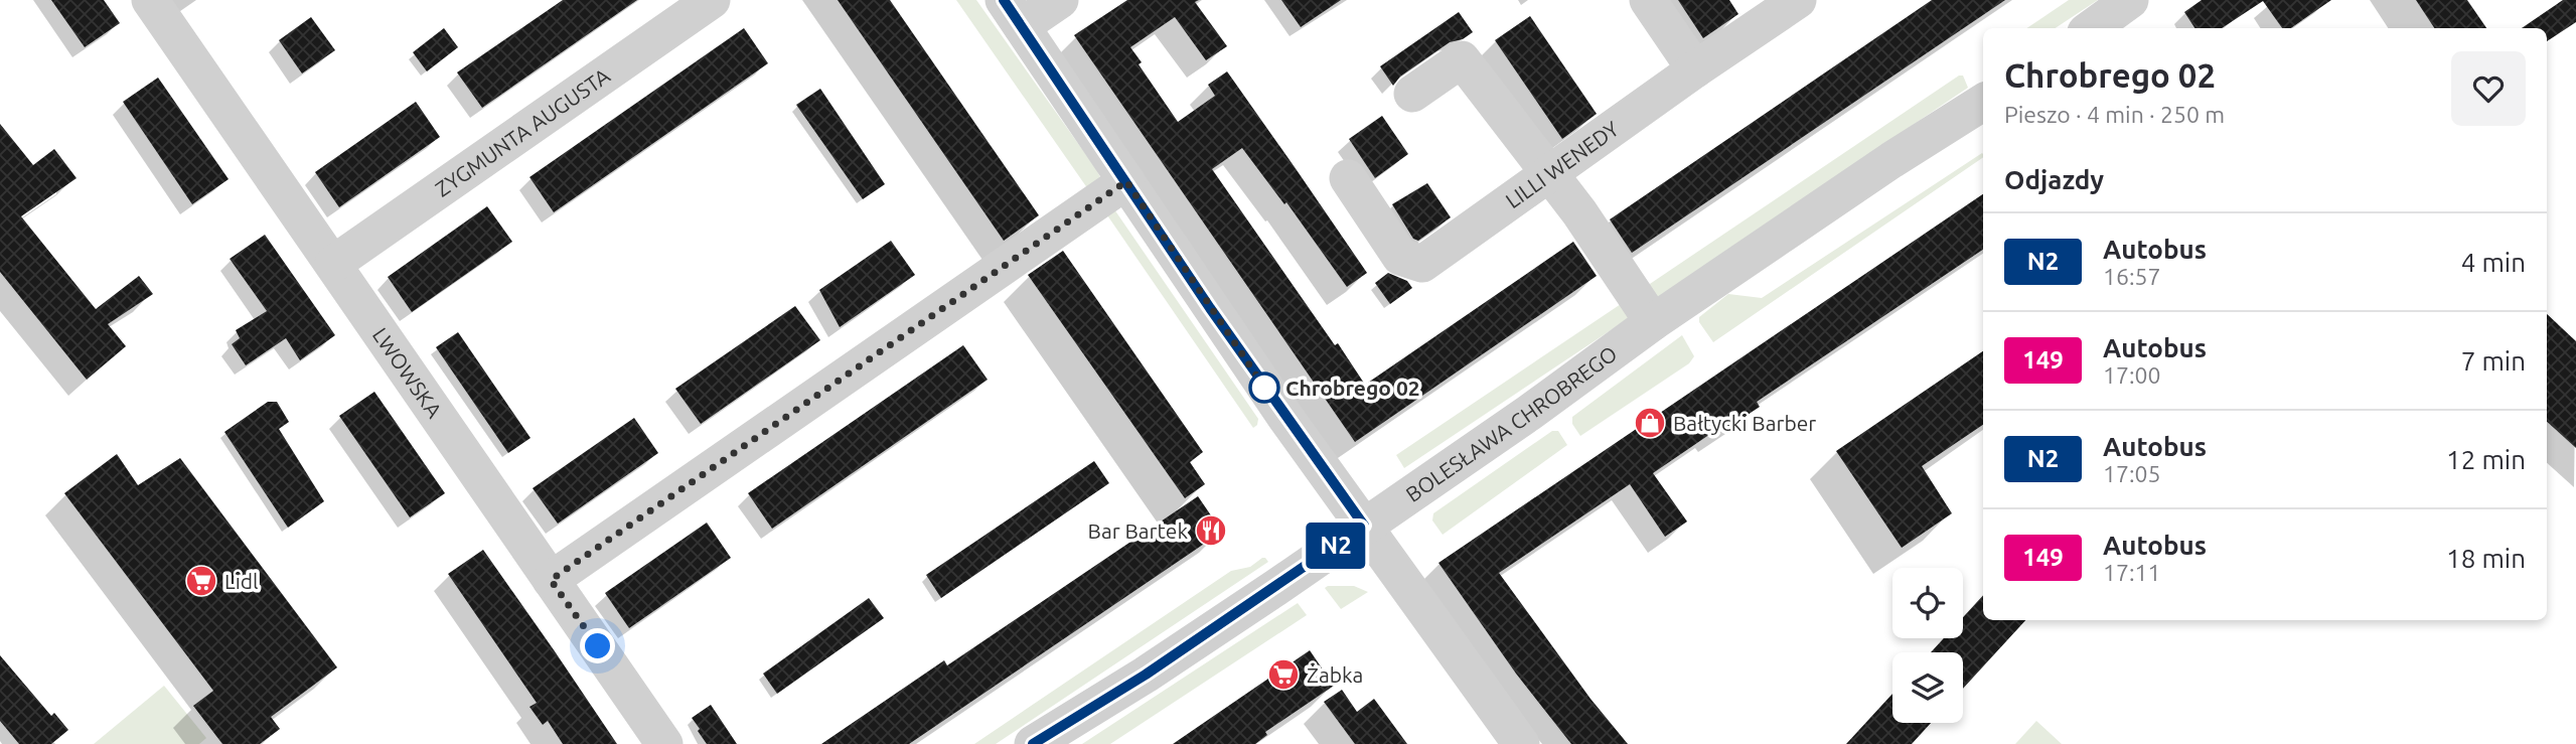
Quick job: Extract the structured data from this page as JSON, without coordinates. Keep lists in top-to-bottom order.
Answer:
{
  "streets": {
    "street": [
      "ZYGMUNTA AUGUSTA",
      "LILLI WENEDY",
      "LWOWSKA",
      "BOLESŁAWA CHROBREGO"
    ]
  },
  "crossings": [
    ["ZYGMUNTA AUGUSTA", "LWOWSKA"]
  ],
  "places": {
    "other": ["Chrobrego 02"],
    "shop": ["Bałtycki Barber"],
    "restaurant": ["Bar Bartek"],
    "supermarket": ["Lidl", "Żabka"]
  },
  "lines": ["bus line N2"],
  "page": {
    "on_map": "N2",
    "heading": [
      ["Chrobrego 02", "Pieszo · 4 min · 250 m"],
      "Odjazdy"
    ],
    "list": [
      {
        "mark": "N2",
        "name": "Autobus",
        "note": "16:57",
        "value": "4 min"
      },
      {
        "mark": "149",
        "name": "Autobus",
        "note": "17:00",
        "value": "7 min"
      },
      {
        "mark": "N2",
        "name": "Autobus",
        "note": "17:05",
        "value": "12 min"
      },
      {
        "mark": "149",
        "name": "Autobus",
        "note": "17:11",
        "value": "18 min"
      }
    ]
  }
}
